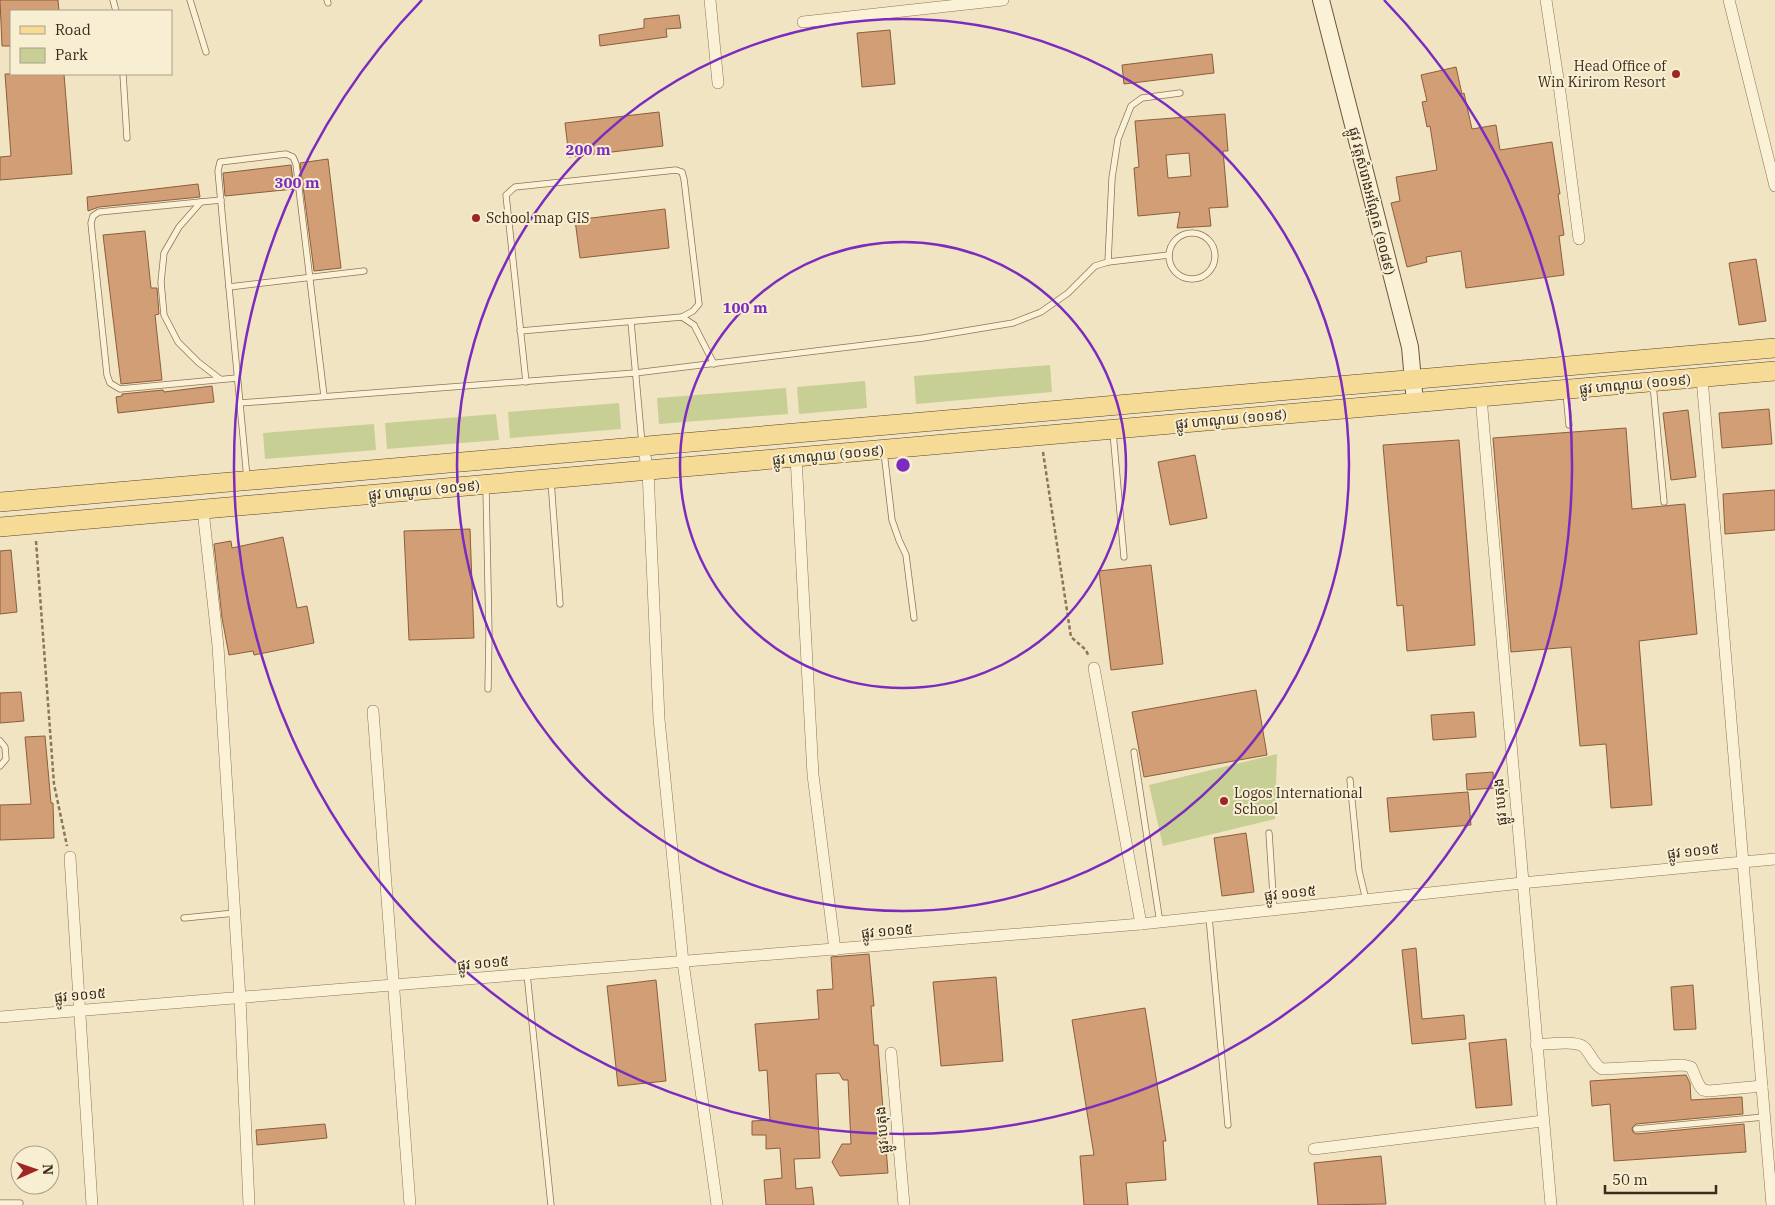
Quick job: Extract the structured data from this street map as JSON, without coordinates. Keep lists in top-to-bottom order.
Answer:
{
  "streets": {
    "main road": ["ផ្លូវ វត្តសំរោងអណ្ដែត (១០៨៩)", "ផ្លូវ ហាណូយ (១០១៩)"],
    "street": ["ផ្លូវ បេតុង", "ផ្លូវ ១០១៥"]
  },
  "crossings": [
    ["ផ្លូវ វត្តសំរោងអណ្ដែត (១០៨៩)", "ផ្លូវ ហាណូយ (១០១៩)"],
    ["ផ្លូវ ហាណូយ (១០១៩)", "ផ្លូវ បេតុង"],
    ["ផ្លូវ បេតុង", "ផ្លូវ ១០១៥"]
  ],
  "places": ["Head Office of Win Kirirom Resort", "School map GIS", "Logos International School"],
  "legend": ["Road", "Park"],
  "scale_bar": "50 m",
  "north": "right",
  "rings": ["200 m", "300 m", "100 m"]
}
